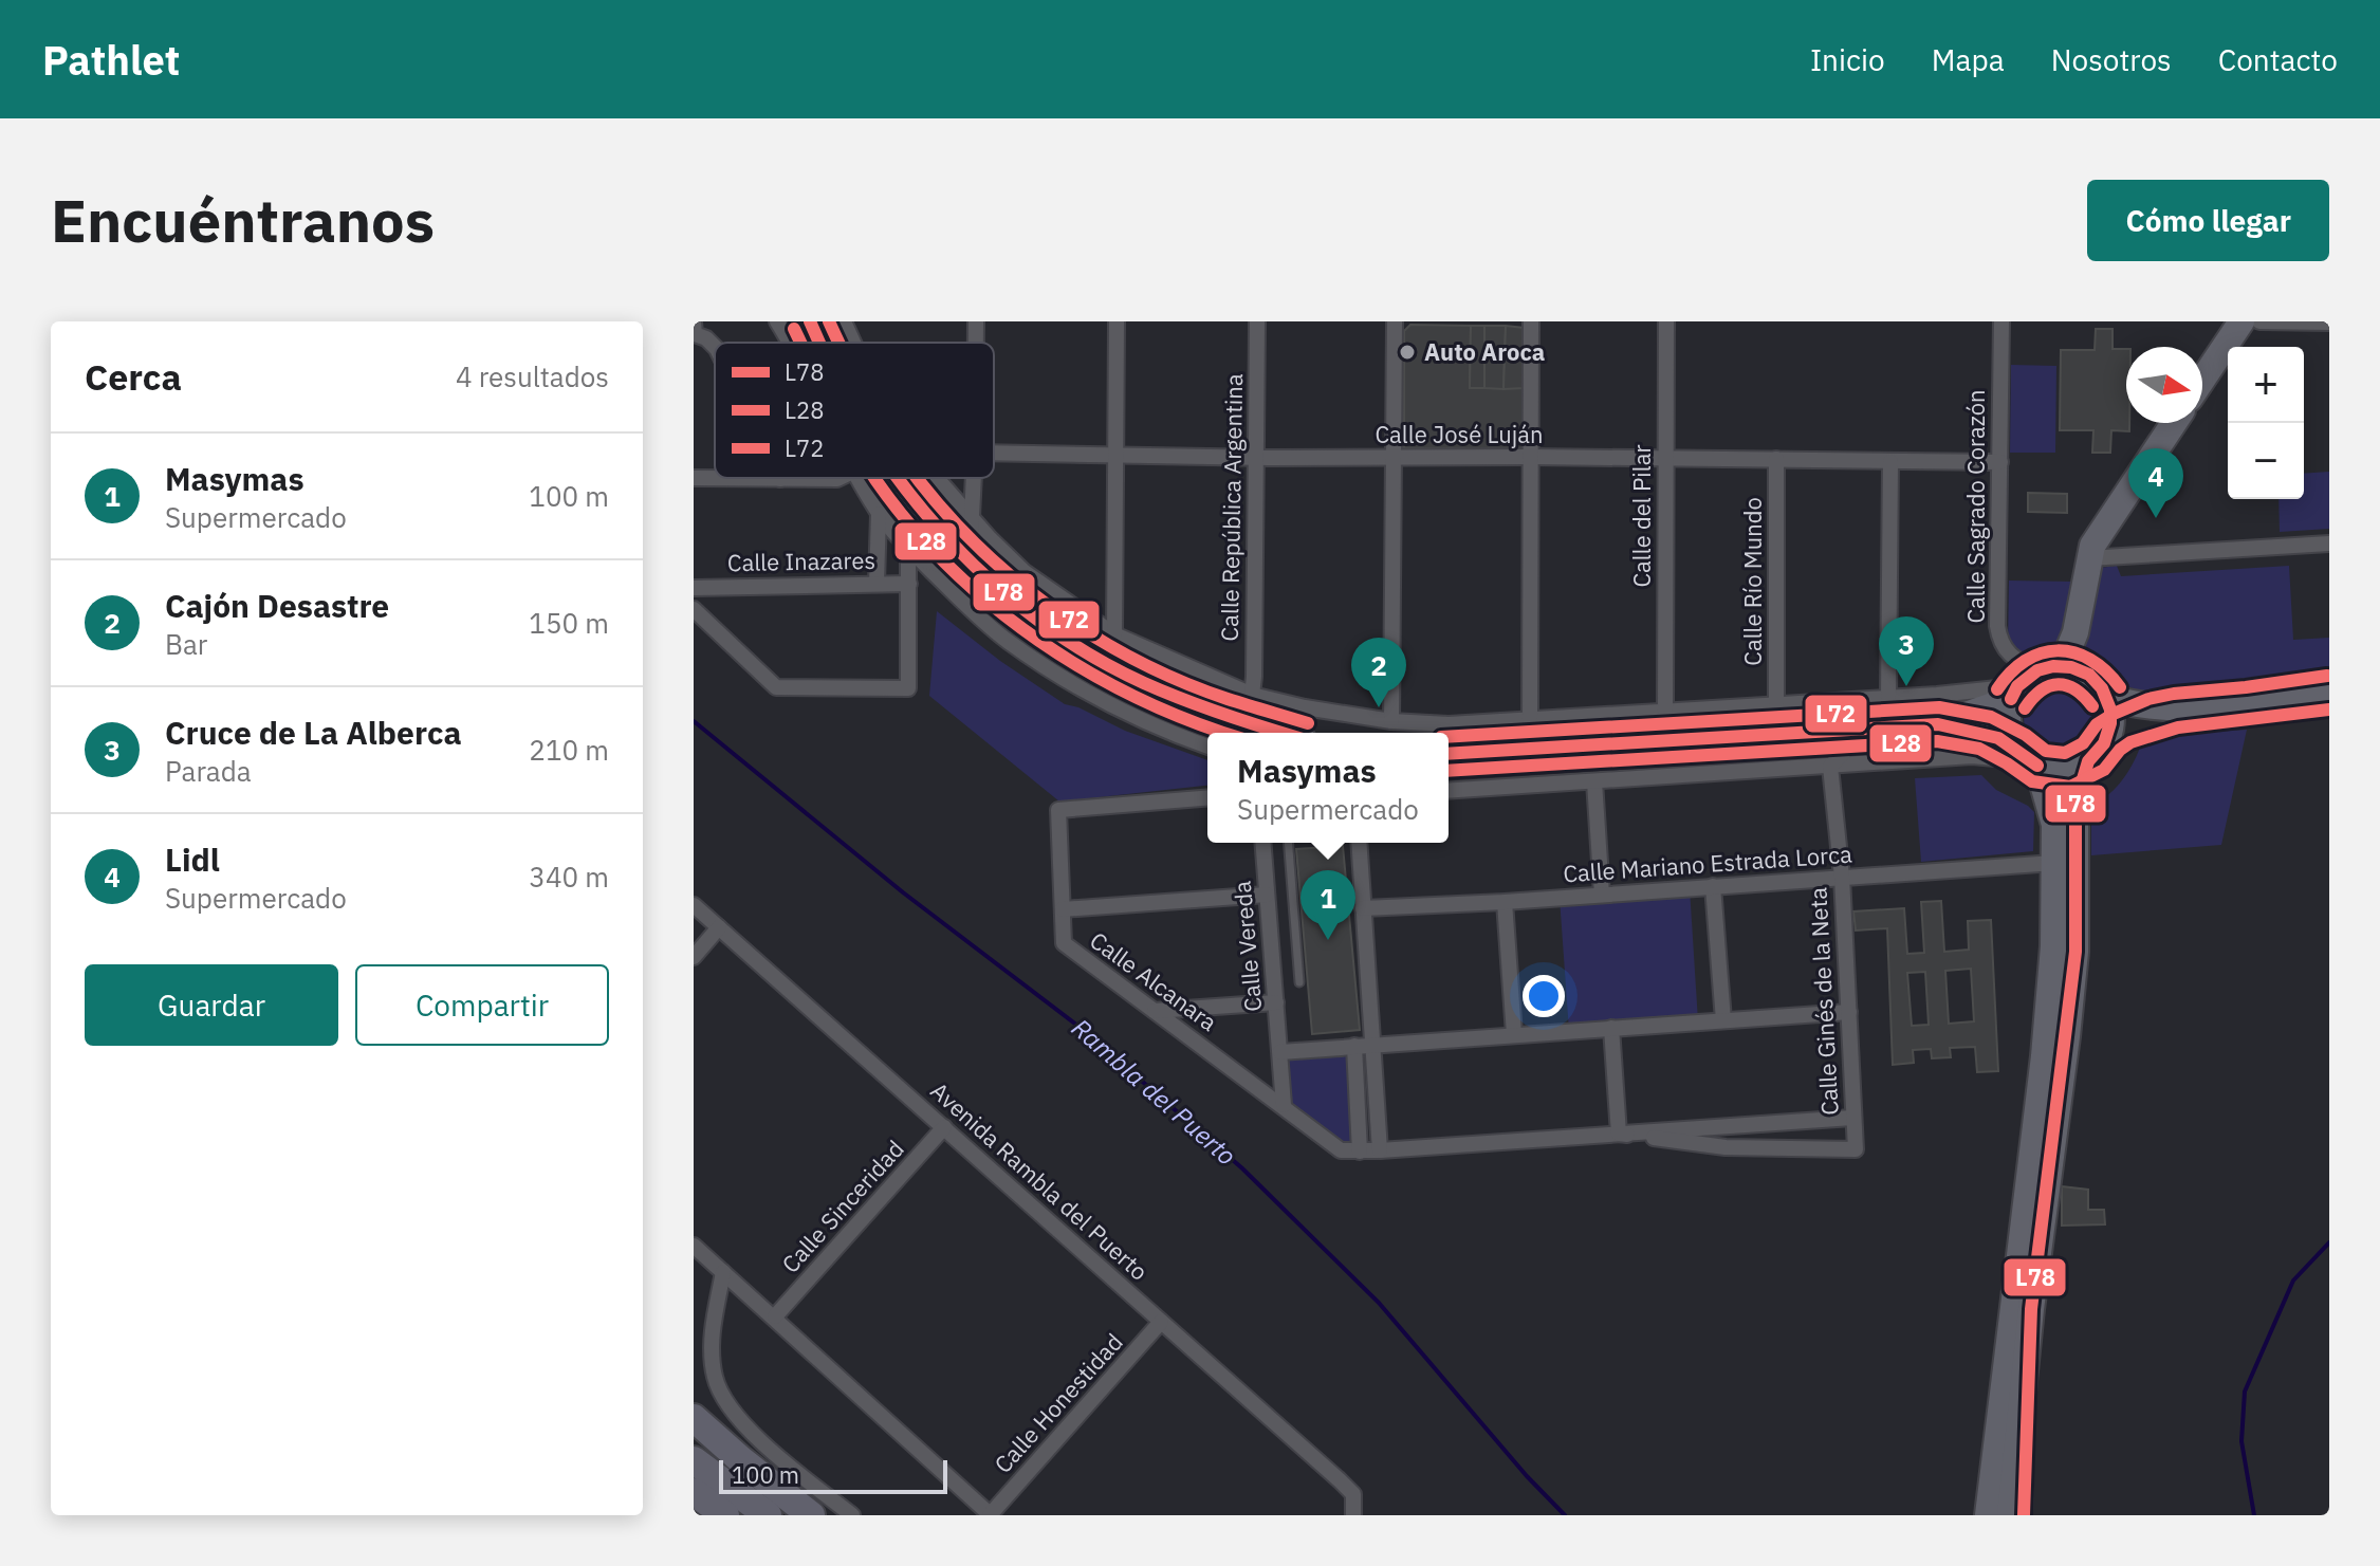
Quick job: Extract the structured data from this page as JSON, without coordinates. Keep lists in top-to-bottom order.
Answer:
{
  "streets": {
    "street": [
      "Calle José Luján",
      "Calle Sagrado Corazón",
      "Calle República Argentina",
      "Calle del Pilar",
      "Calle Inazares",
      "Calle Río Mundo",
      "Calle Mariano Estrada Lorca",
      "Calle Vereda",
      "Calle Alcanara",
      "Calle Ginés de la Neta",
      "Avenida Rambla del Puerto",
      "Calle Sinceridad",
      "Calle Honestidad"
    ]
  },
  "crossings": [
    ["Calle José Luján", "Calle Sagrado Corazón"],
    ["Calle José Luján", "Calle República Argentina"],
    ["Calle José Luján", "Calle del Pilar"],
    ["Calle José Luján", "Calle Río Mundo"],
    ["Calle Mariano Estrada Lorca", "Calle Ginés de la Neta"],
    ["Calle Vereda", "Calle Alcanara"],
    ["Avenida Rambla del Puerto", "Calle Sinceridad"],
    ["Avenida Rambla del Puerto", "Calle Honestidad"]
  ],
  "water": ["Rambla del Puerto"],
  "places": ["Auto Aroca"],
  "lines": ["transit line L78", "transit line L72", "transit line L28"],
  "legend": ["L78", "L28", "L72"],
  "scale_bar": "100 m",
  "north": "right",
  "page": {
    "header": "Pathlet",
    "nav": [
      "Inicio",
      "Mapa",
      "Nosotros",
      "Contacto"
    ],
    "buttons": [
      "Cómo llegar",
      ["Guardar", "Compartir"]
    ],
    "title": "Encuéntranos",
    "heading": ["Cerca", "4 resultados"],
    "map_buttons": ["+", "−"],
    "list": [
      {
        "mark": "1",
        "name": "Masymas",
        "note": "Supermercado",
        "value": "100 m"
      },
      {
        "mark": "2",
        "name": "Cajón Desastre",
        "note": "Bar",
        "value": "150 m"
      },
      {
        "mark": "3",
        "name": "Cruce de La Alberca",
        "note": "Parada",
        "value": "210 m"
      },
      {
        "mark": "4",
        "name": "Lidl",
        "note": "Supermercado",
        "value": "340 m"
      }
    ],
    "pins": [
      "4",
      "3",
      "2",
      "1"
    ],
    "popup": ["Masymas", "Supermercado"],
    "scale": "100 m"
  }
}
